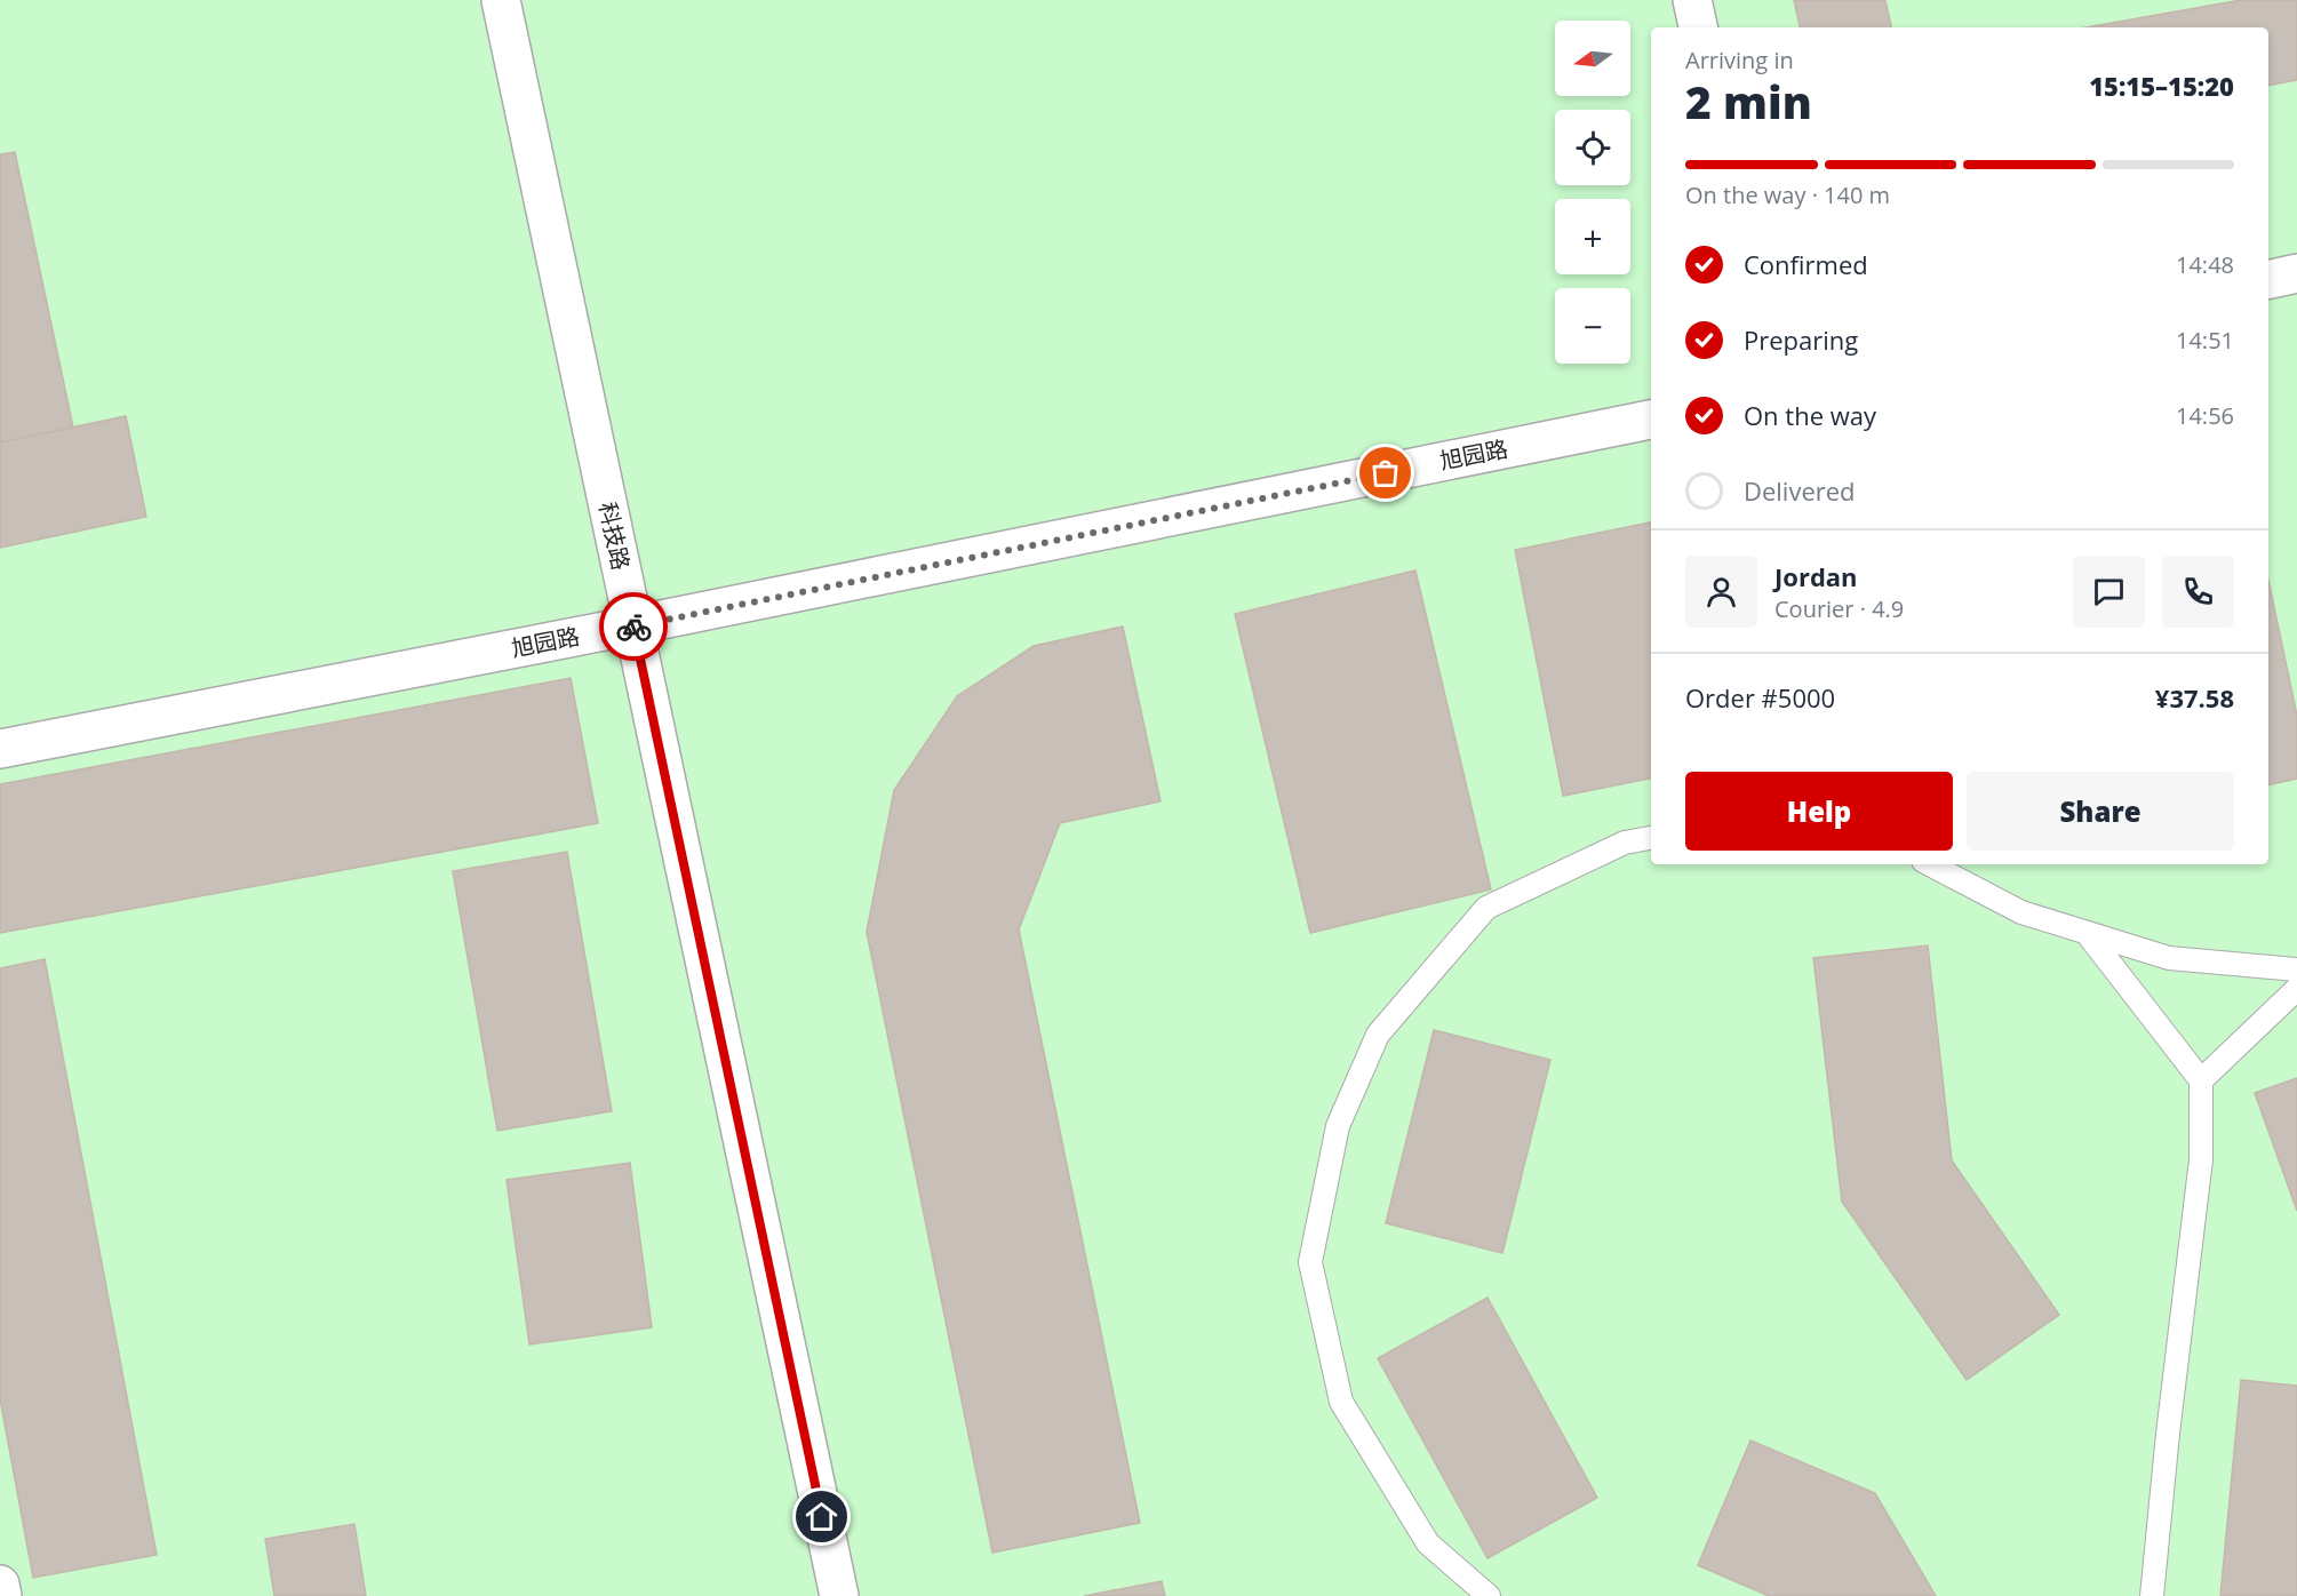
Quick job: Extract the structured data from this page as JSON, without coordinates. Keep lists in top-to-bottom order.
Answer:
{
  "streets": {
    "street": ["旭园路", "科技路"]
  },
  "crossings": [
    ["旭园路", "科技路"]
  ],
  "north": "left",
  "page": {
    "map_buttons": ["+", "−"],
    "heading": ["2 min", "Arriving in", "15:15–15:20"],
    "panel": [
      "Jordan",
      "Courier · 4.9",
      "Order #5000",
      "¥37.58"
    ],
    "bar": "On the way · 140 m",
    "list": [
      ["Confirmed", "14:48"],
      ["Preparing", "14:51"],
      ["On the way", "14:56"],
      "Delivered"
    ],
    "buttons": ["Help", "Share"]
  }
}
